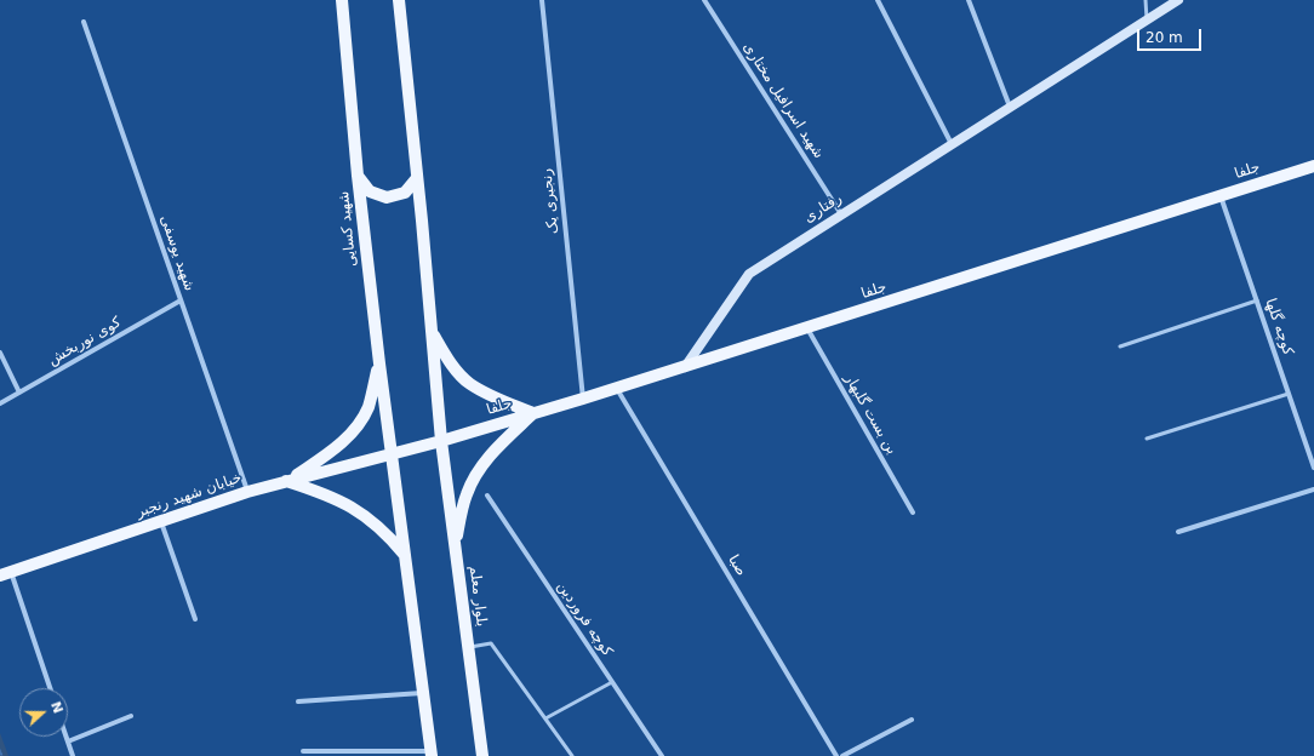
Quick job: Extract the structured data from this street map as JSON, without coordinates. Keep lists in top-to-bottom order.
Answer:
{
  "streets": {
    "main road": [
      "جلفا",
      "شهید کسایی",
      "خیابان شهید رنجبر",
      "بلوار معلم"
    ],
    "street": [
      "شهید اسرافیل مختاری",
      "رنجبری یک",
      "رفتاری",
      "شهید یوسفی",
      "کوچه گلها",
      "کوی نوربخش",
      "بن بست گلبهار",
      "صبا",
      "کوچه فروردین"
    ]
  },
  "crossings": [
    ["شهید اسرافیل مختاری", "رفتاری"],
    ["جلفا", "رنجبری یک"],
    ["جلفا", "رفتاری"],
    ["جلفا", "شهید کسایی"],
    ["جلفا", "کوچه گلها"],
    ["جلفا", "بن بست گلبهار"],
    ["جلفا", "خیابان شهید رنجبر"],
    ["جلفا", "صبا"],
    ["جلفا", "بلوار معلم"],
    ["شهید کسایی", "خیابان شهید رنجبر"],
    ["شهید یوسفی", "کوی نوربخش"],
    ["شهید یوسفی", "خیابان شهید رنجبر"]
  ],
  "scale_bar": "20 m",
  "north": "right"
}
